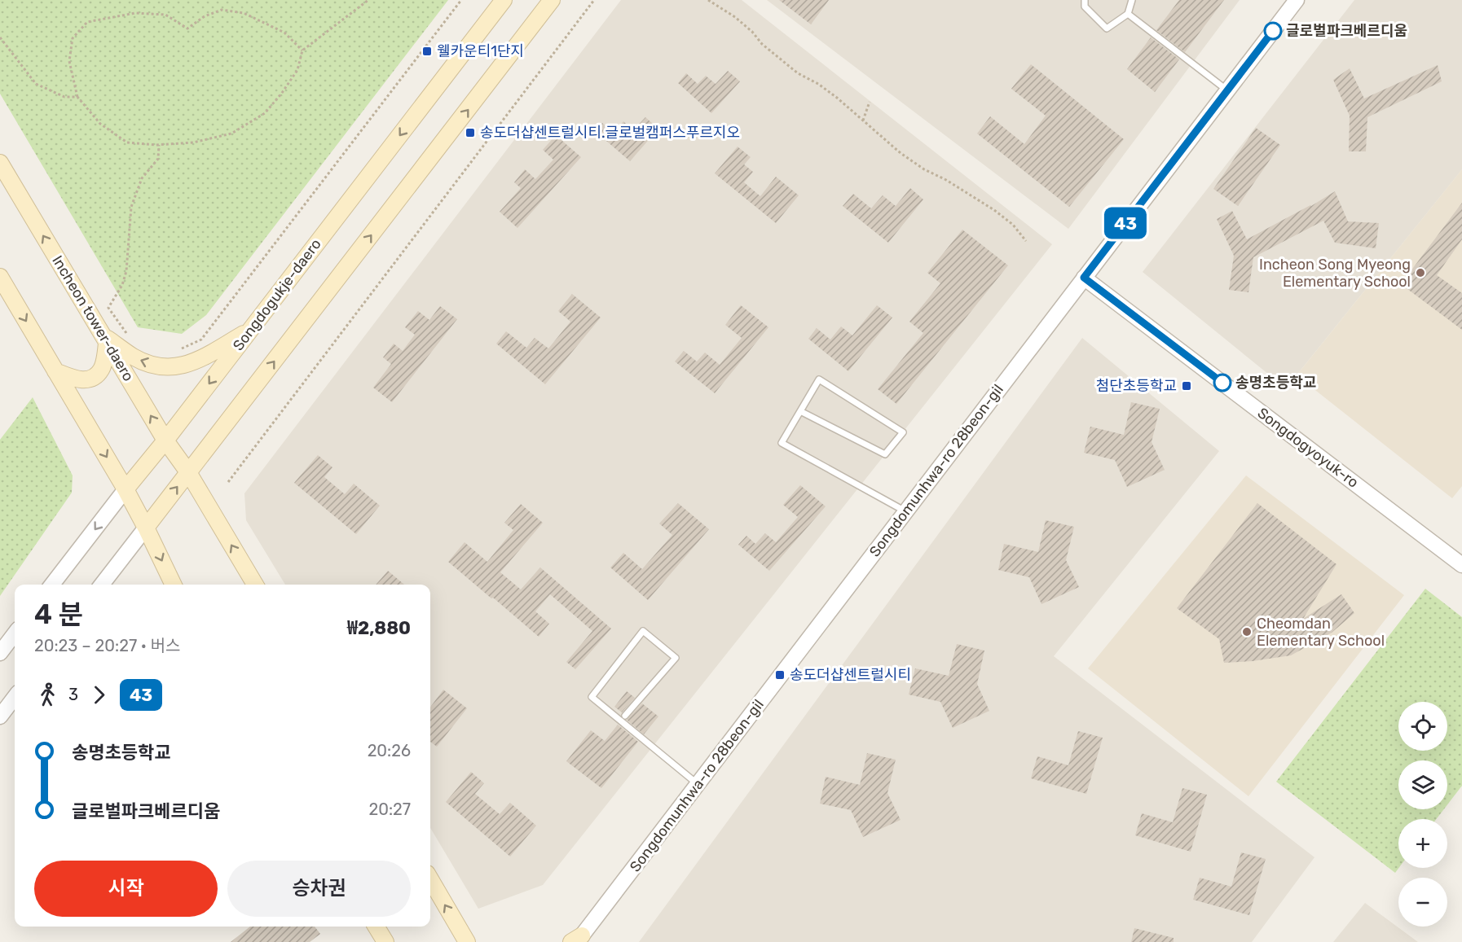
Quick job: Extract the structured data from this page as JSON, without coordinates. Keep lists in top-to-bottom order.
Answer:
{
  "streets": {
    "main road": ["Songdogukje-daero", "Incheon tower-daero"],
    "street": ["Songdogyoyuk-ro", "Songdomunhwa-ro 28beon-gil"]
  },
  "crossings": [
    ["Songdogukje-daero", "Incheon tower-daero"],
    ["Songdogyoyuk-ro", "Songdomunhwa-ro 28beon-gil"]
  ],
  "places": {
    "other": [
      "글로벌파크베르디움",
      "Incheon Song Myeong Elementary School",
      "송명초등학교",
      "Cheomdan Elementary School"
    ],
    "transit": [
      "웰카운티1단지",
      "송도더샵센트럴시티.글로벌캠퍼스푸르지오",
      "첨단초등학교",
      "송도더샵센트럴시티"
    ]
  },
  "lines": ["bus line 43"],
  "page": {
    "on_map": "43",
    "heading": ["4 분", "20:23 – 20:27 · 버스", "₩2,880"],
    "legs": ["3", "43"],
    "map_buttons": ["+", "−"],
    "list": [
      {
        "name": "송명초등학교",
        "value": "20:26"
      },
      {
        "name": "글로벌파크베르디움",
        "value": "20:27"
      }
    ],
    "buttons": ["시작", "승차권"]
  }
}
